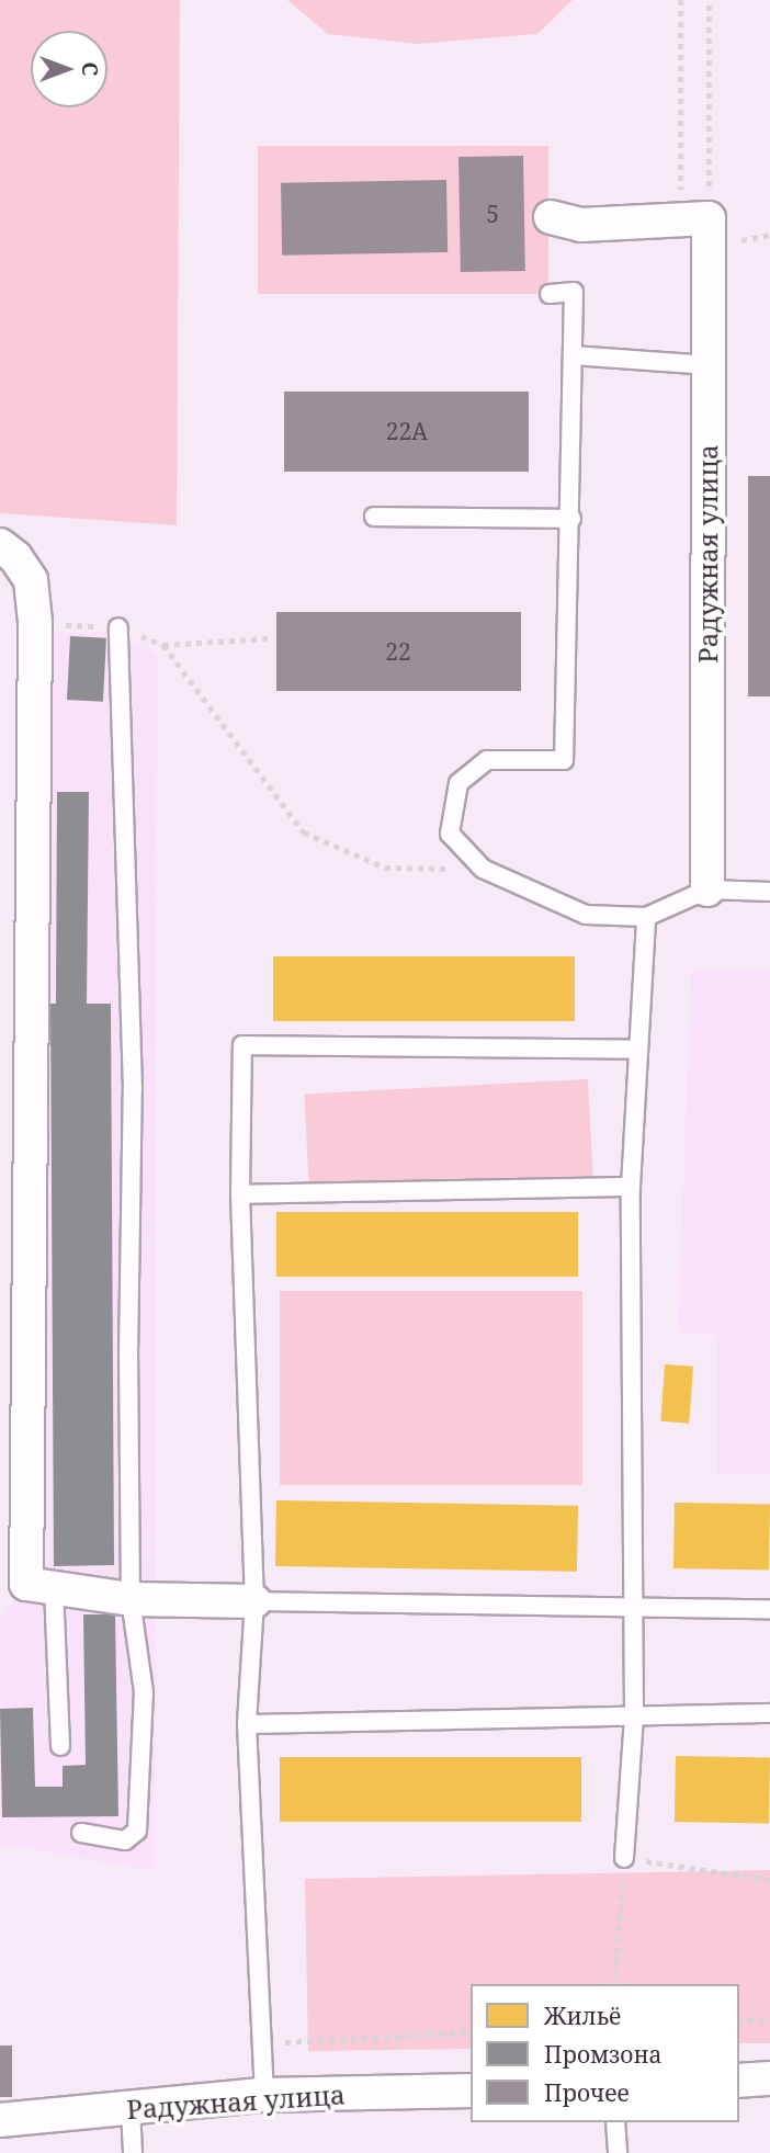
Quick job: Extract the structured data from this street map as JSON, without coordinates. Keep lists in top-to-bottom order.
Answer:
{
  "streets": {
    "street": ["Радужная улица"]
  },
  "house_numbers": ["5", "22А", "22"],
  "legend": ["Жильё", "Промзона", "Прочее"],
  "north": "right"
}
